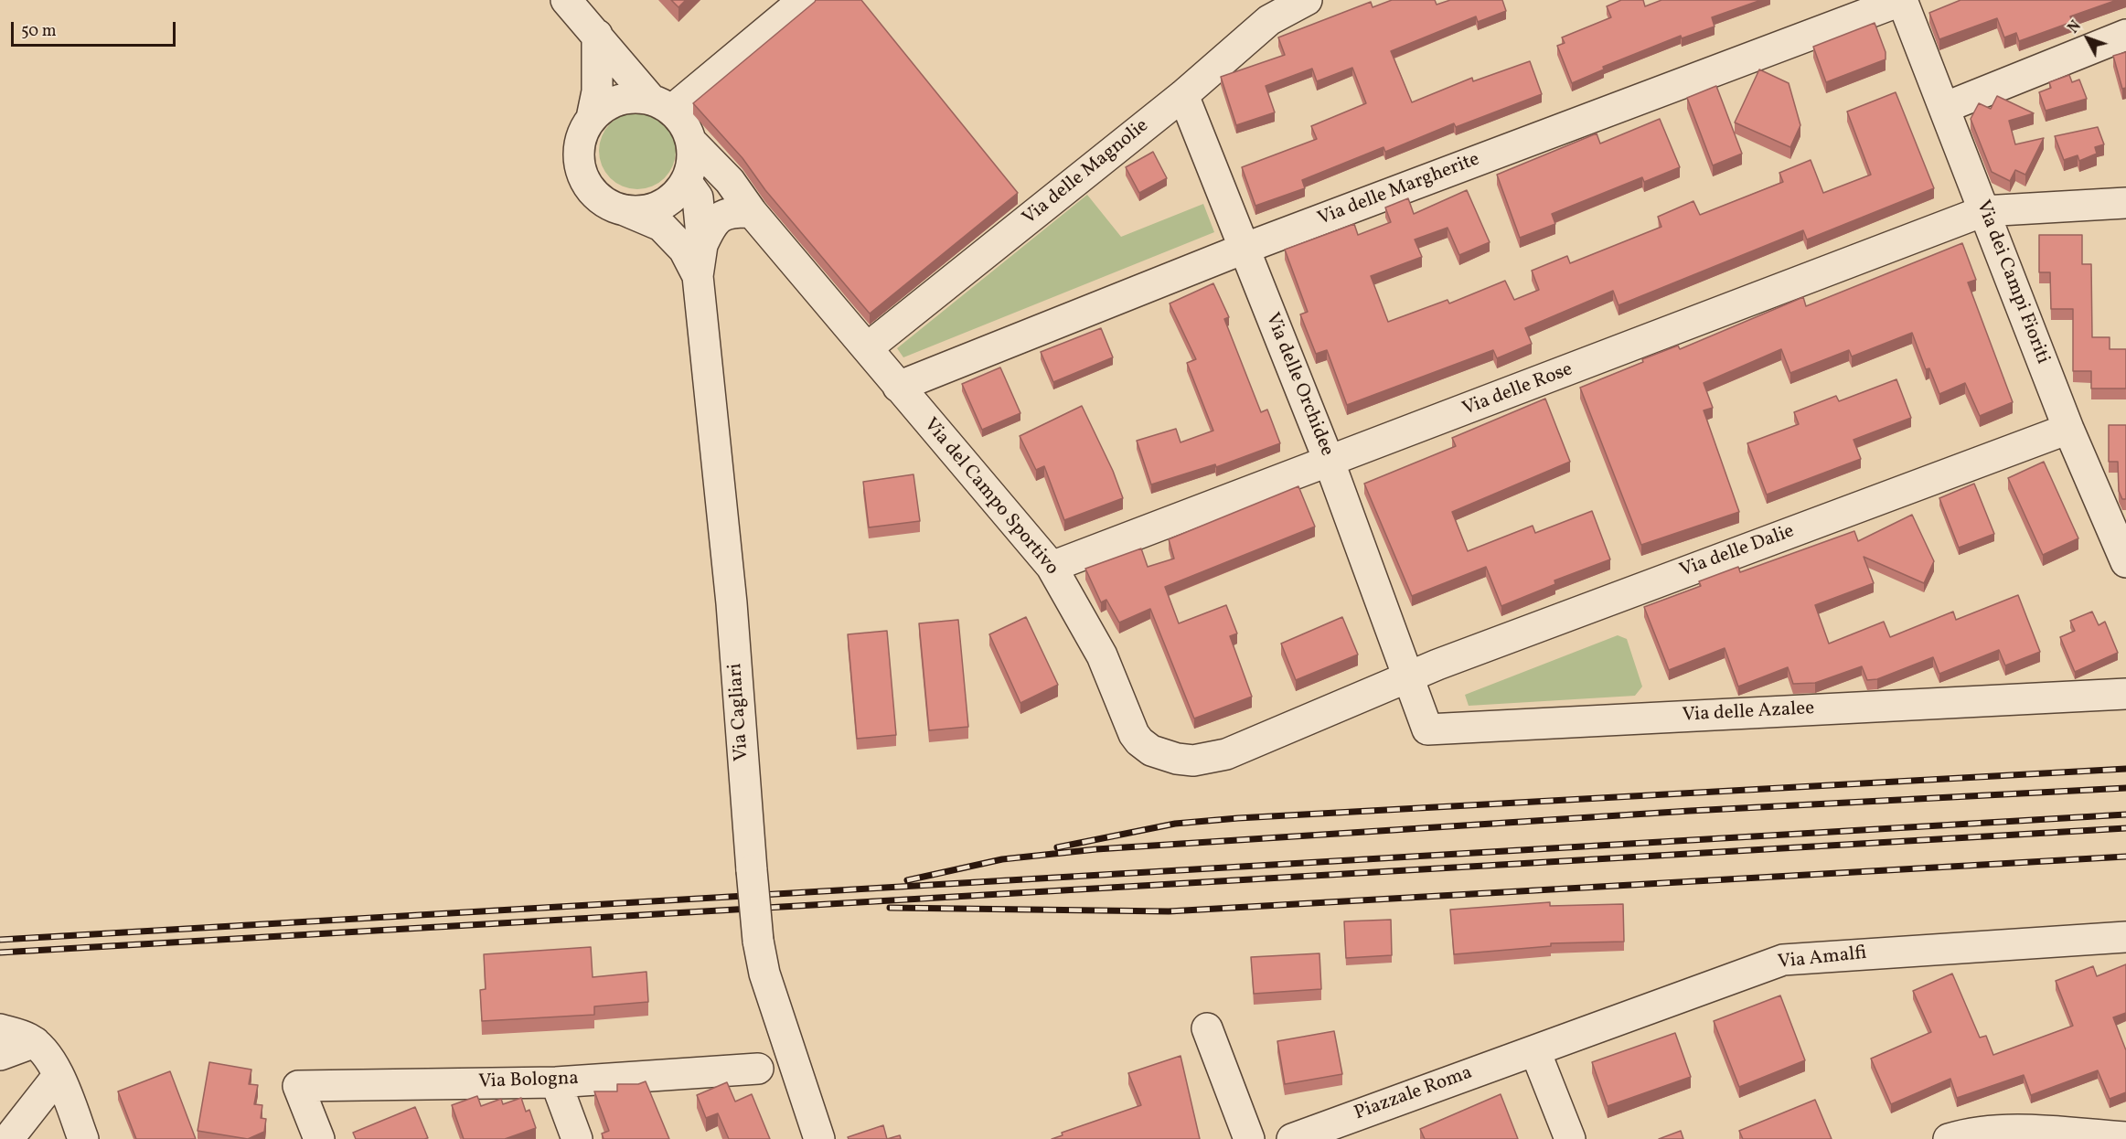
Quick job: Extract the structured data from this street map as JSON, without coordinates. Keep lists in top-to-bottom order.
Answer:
{
  "streets": {
    "street": [
      "Via delle Magnolie",
      "Via delle Margherite",
      "Via dei Campi Fioriti",
      "Via delle Orchidee",
      "Via delle Rose",
      "Via del Campo Sportivo",
      "Via delle Dalie",
      "Via Cagliari",
      "Via delle Azalee",
      "Via Amalfi",
      "Via Bologna",
      "Piazzale Roma"
    ]
  },
  "crossings": [
    ["Via delle Magnolie", "Via delle Orchidee"],
    ["Via delle Magnolie", "Via del Campo Sportivo"],
    ["Via delle Margherite", "Via dei Campi Fioriti"],
    ["Via delle Margherite", "Via delle Orchidee"],
    ["Via delle Margherite", "Via del Campo Sportivo"],
    ["Via dei Campi Fioriti", "Via delle Rose"],
    ["Via dei Campi Fioriti", "Via delle Dalie"],
    ["Via delle Orchidee", "Via delle Rose"],
    ["Via delle Orchidee", "Via del Campo Sportivo"],
    ["Via delle Orchidee", "Via delle Dalie"],
    ["Via delle Orchidee", "Via delle Azalee"],
    ["Via delle Rose", "Via del Campo Sportivo"],
    ["Via del Campo Sportivo", "Via delle Dalie"],
    ["Via del Campo Sportivo", "Via Cagliari"],
    ["Via del Campo Sportivo", "Via delle Azalee"],
    ["Via delle Dalie", "Via delle Azalee"],
    ["Via Amalfi", "Piazzale Roma"]
  ],
  "scale_bar": "50 m",
  "north": "top left"
}
